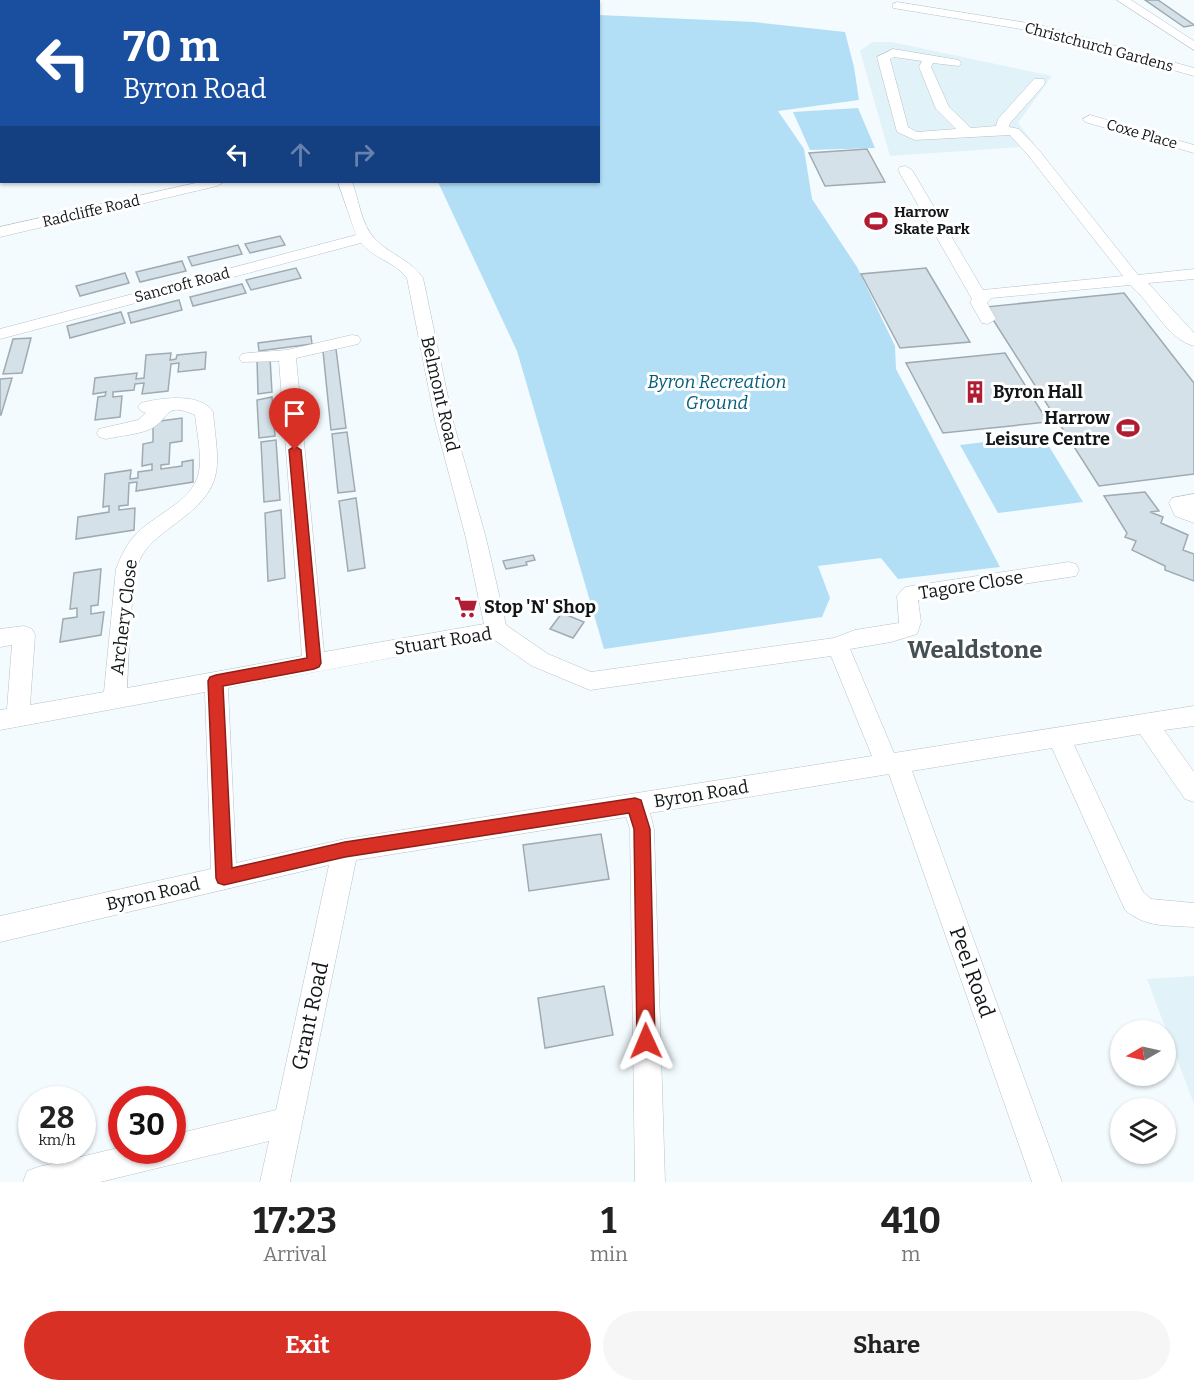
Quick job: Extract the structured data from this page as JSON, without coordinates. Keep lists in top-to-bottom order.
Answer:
{
  "streets": {
    "street": [
      "Christchurch Gardens",
      "Coxe Place",
      "Radcliffe Road",
      "Sancroft Road",
      "Belmont Road",
      "Tagore Close",
      "Archery Close",
      "Stuart Road",
      "Byron Road",
      "Peel Road",
      "Grant Road"
    ]
  },
  "crossings": [
    ["Sancroft Road", "Belmont Road"],
    ["Belmont Road", "Stuart Road"],
    ["Tagore Close", "Stuart Road"],
    ["Archery Close", "Stuart Road"],
    ["Byron Road", "Peel Road"],
    ["Byron Road", "Grant Road"]
  ],
  "districts": ["Wealdstone"],
  "parks": ["Byron Recreation Ground"],
  "places": {
    "sports": ["Harrow Skate Park", "Harrow Leisure Centre"],
    "building": ["Byron Hall"],
    "supermarket": ["Stop 'N' Shop"]
  },
  "north": "left",
  "page": {
    "turn": ["70 m", "Byron Road"],
    "speed": "28 km/h",
    "limit": "30",
    "eta": [
      "17:23",
      "Arrival",
      "1",
      "min",
      "410",
      "m"
    ],
    "buttons": ["Exit", "Share"]
  }
}
